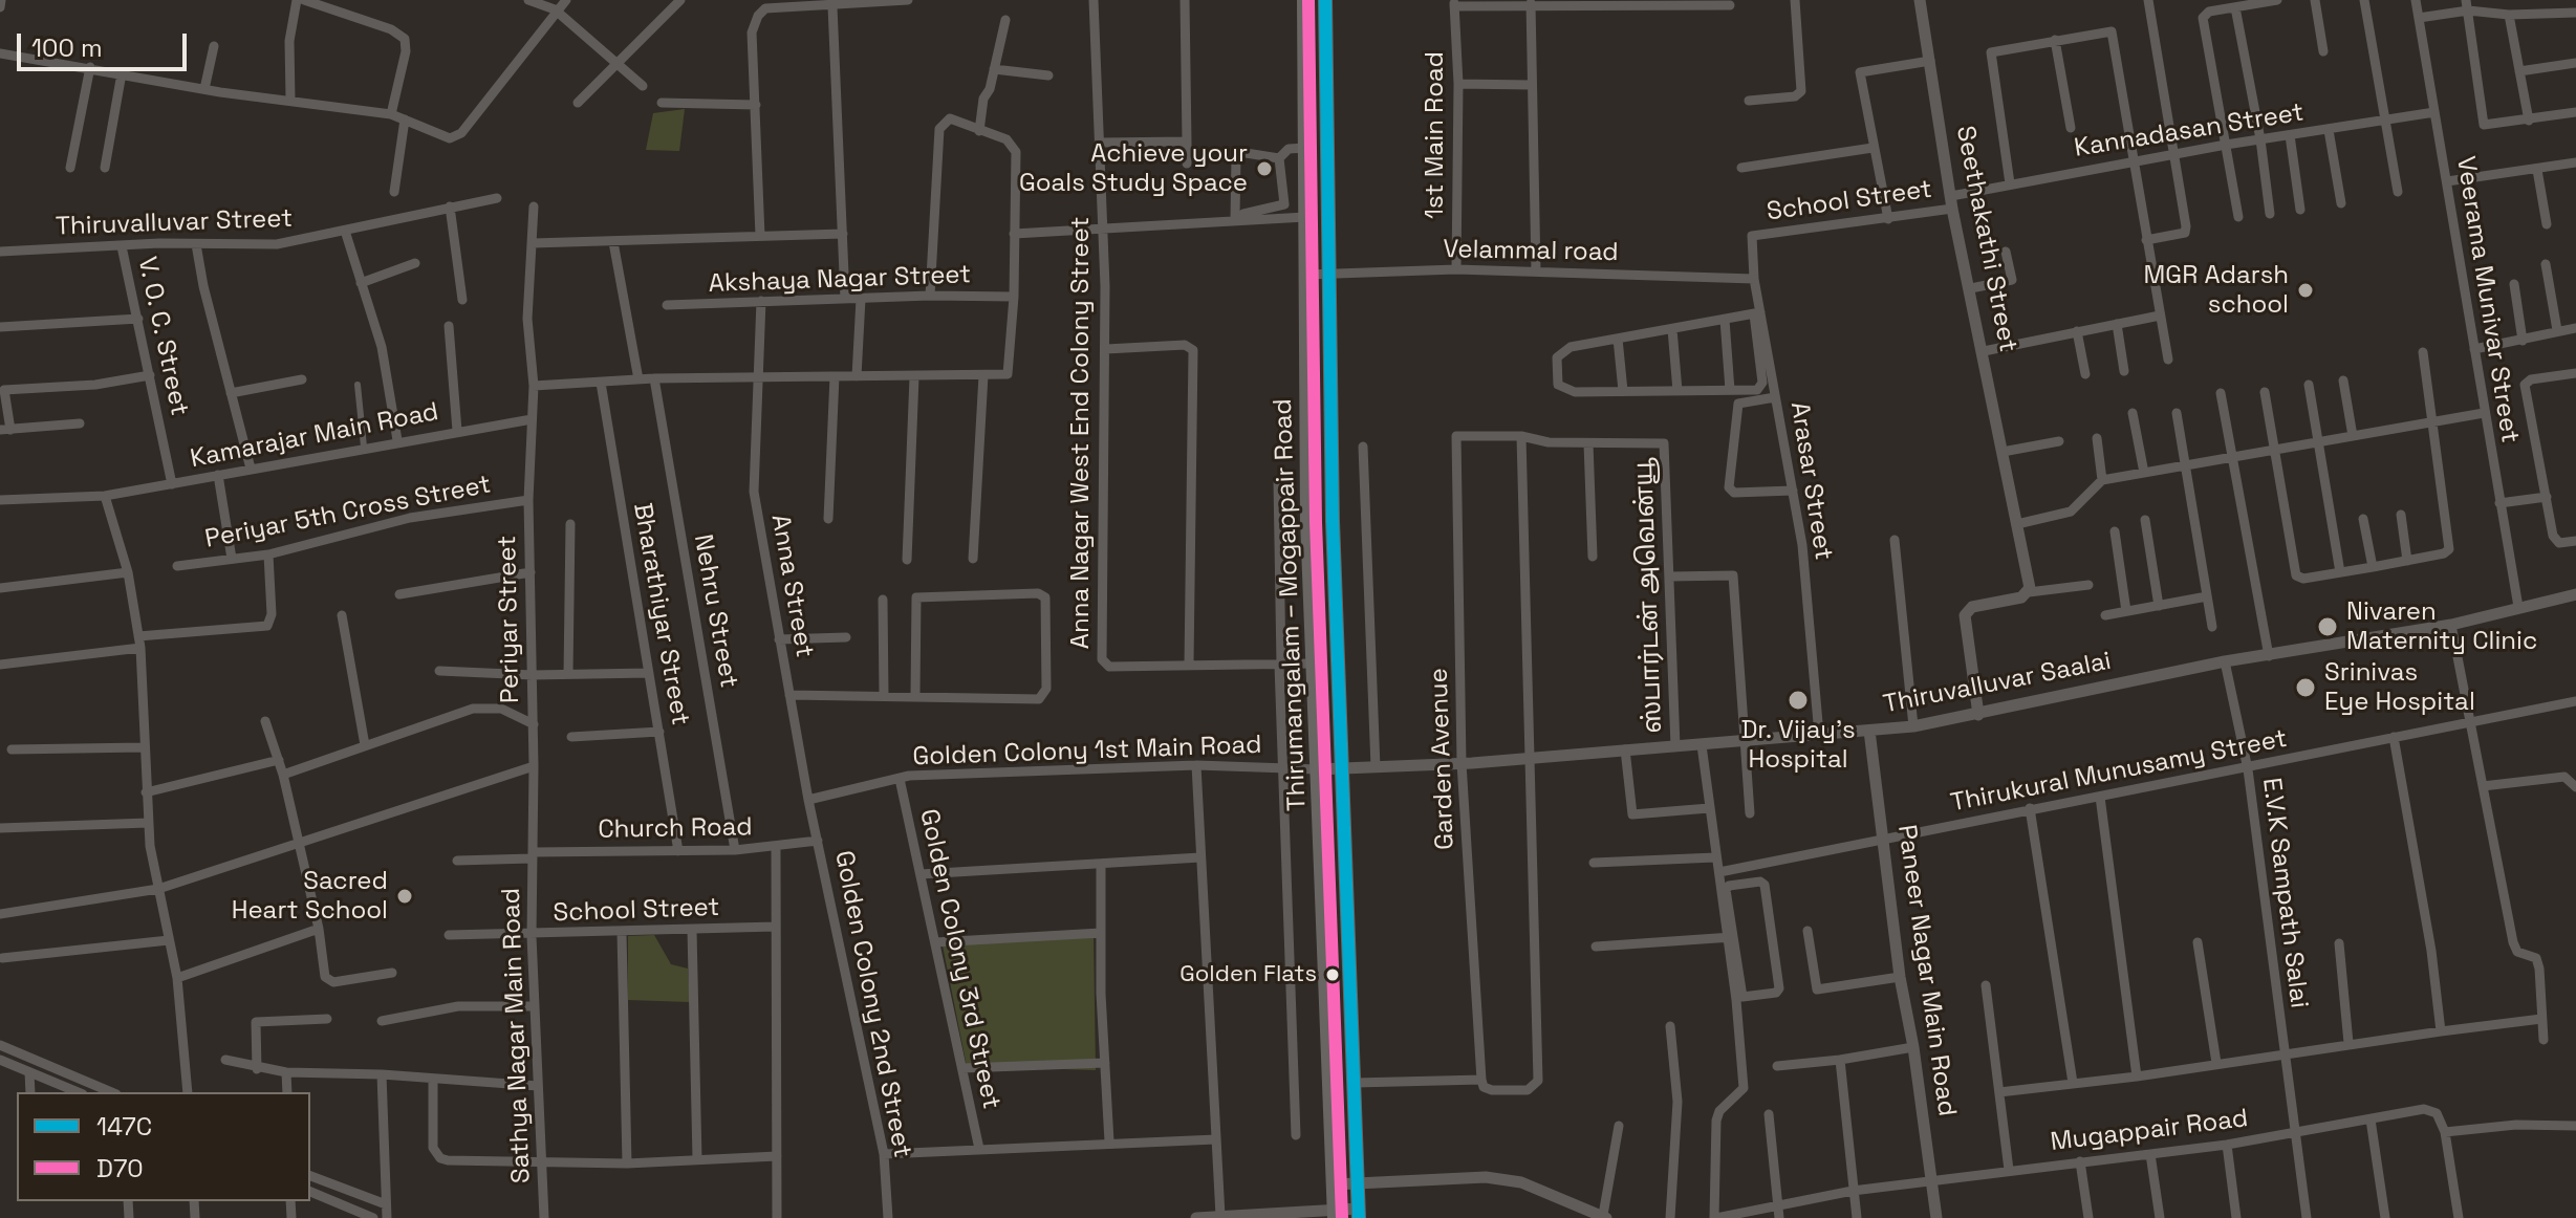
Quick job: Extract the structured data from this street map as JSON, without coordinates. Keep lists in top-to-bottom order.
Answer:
{
  "streets": {
    "main road": ["Thirumangalam – Mogappair Road"],
    "street": [
      "Kannadasan Street",
      "1st Main Road",
      "School Street",
      "Thiruvalluvar Street",
      "Seethakathi Street",
      "Velammal road",
      "Akshaya Nagar Street",
      "Veerama Munivar Street",
      "V. O. C. Street",
      "Anna Nagar West End Colony Street",
      "Kamarajar Main Road",
      "Arasar Street",
      "Periyar 5th Cross Street",
      "Anna Street",
      "ஸ்பார்டன் அவென்யூ",
      "Nehru Street",
      "Bharathiyar Street",
      "Periyar Street",
      "Thiruvalluvar Saalai",
      "Golden Colony 1st Main Road",
      "Garden Avenue",
      "Thirukural Munusamy Street",
      "Church Road",
      "E.V.K Sampath Salai",
      "Golden Colony 3rd Street",
      "Paneer Nagar Main Road",
      "Golden Colony 2nd Street",
      "Sathya Nagar Main Road",
      "Mugappair Road"
    ]
  },
  "crossings": [
    ["Kannadasan Street", "School Street"],
    ["Kannadasan Street", "Seethakathi Street"],
    ["Kannadasan Street", "Veerama Munivar Street"],
    ["1st Main Road", "Velammal road"],
    ["School Street", "Seethakathi Street"],
    ["School Street", "Arasar Street"],
    ["School Street", "Sathya Nagar Main Road"],
    ["Thiruvalluvar Street", "V. O. C. Street"],
    ["Velammal road", "Arasar Street"],
    ["Velammal road", "Thirumangalam – Mogappair Road"],
    ["Akshaya Nagar Street", "Anna Street"],
    ["Veerama Munivar Street", "Thiruvalluvar Saalai"],
    ["V. O. C. Street", "Kamarajar Main Road"],
    ["Anna Nagar West End Colony Street", "Thirumangalam – Mogappair Road"],
    ["Kamarajar Main Road", "Periyar Street"],
    ["Arasar Street", "Thiruvalluvar Saalai"],
    ["Periyar 5th Cross Street", "Periyar Street"],
    ["Anna Street", "Golden Colony 1st Main Road"],
    ["Anna Street", "Golden Colony 2nd Street"],
    ["ஸ்பார்டன் அவென்யூ", "Thiruvalluvar Saalai"],
    ["Thirumangalam – Mogappair Road", "Thiruvalluvar Saalai"],
    ["Thirumangalam – Mogappair Road", "Golden Colony 1st Main Road"],
    ["Nehru Street", "Church Road"],
    ["Bharathiyar Street", "Church Road"],
    ["Periyar Street", "Church Road"],
    ["Periyar Street", "Sathya Nagar Main Road"],
    ["Thiruvalluvar Saalai", "Golden Colony 1st Main Road"],
    ["Thiruvalluvar Saalai", "Garden Avenue"],
    ["Thiruvalluvar Saalai", "E.V.K Sampath Salai"],
    ["Thiruvalluvar Saalai", "Paneer Nagar Main Road"],
    ["Golden Colony 1st Main Road", "Golden Colony 3rd Street"],
    ["Golden Colony 1st Main Road", "Golden Colony 2nd Street"],
    ["Thirukural Munusamy Street", "E.V.K Sampath Salai"],
    ["Thirukural Munusamy Street", "Paneer Nagar Main Road"],
    ["Church Road", "Golden Colony 2nd Street"],
    ["Church Road", "Sathya Nagar Main Road"],
    ["E.V.K Sampath Salai", "Mugappair Road"],
    ["Paneer Nagar Main Road", "Mugappair Road"]
  ],
  "places": [
    "Achieve your Goals Study Space",
    "MGR Adarsh school",
    "Nivaren Maternity Clinic",
    "Srinivas Eye Hospital",
    "Dr. Vijay's Hospital",
    "Sacred Heart School",
    "Golden Flats"
  ],
  "lines": ["transit line 147C", "transit line D70"],
  "legend": ["147C", "D70"],
  "scale_bar": "100 m"
}
